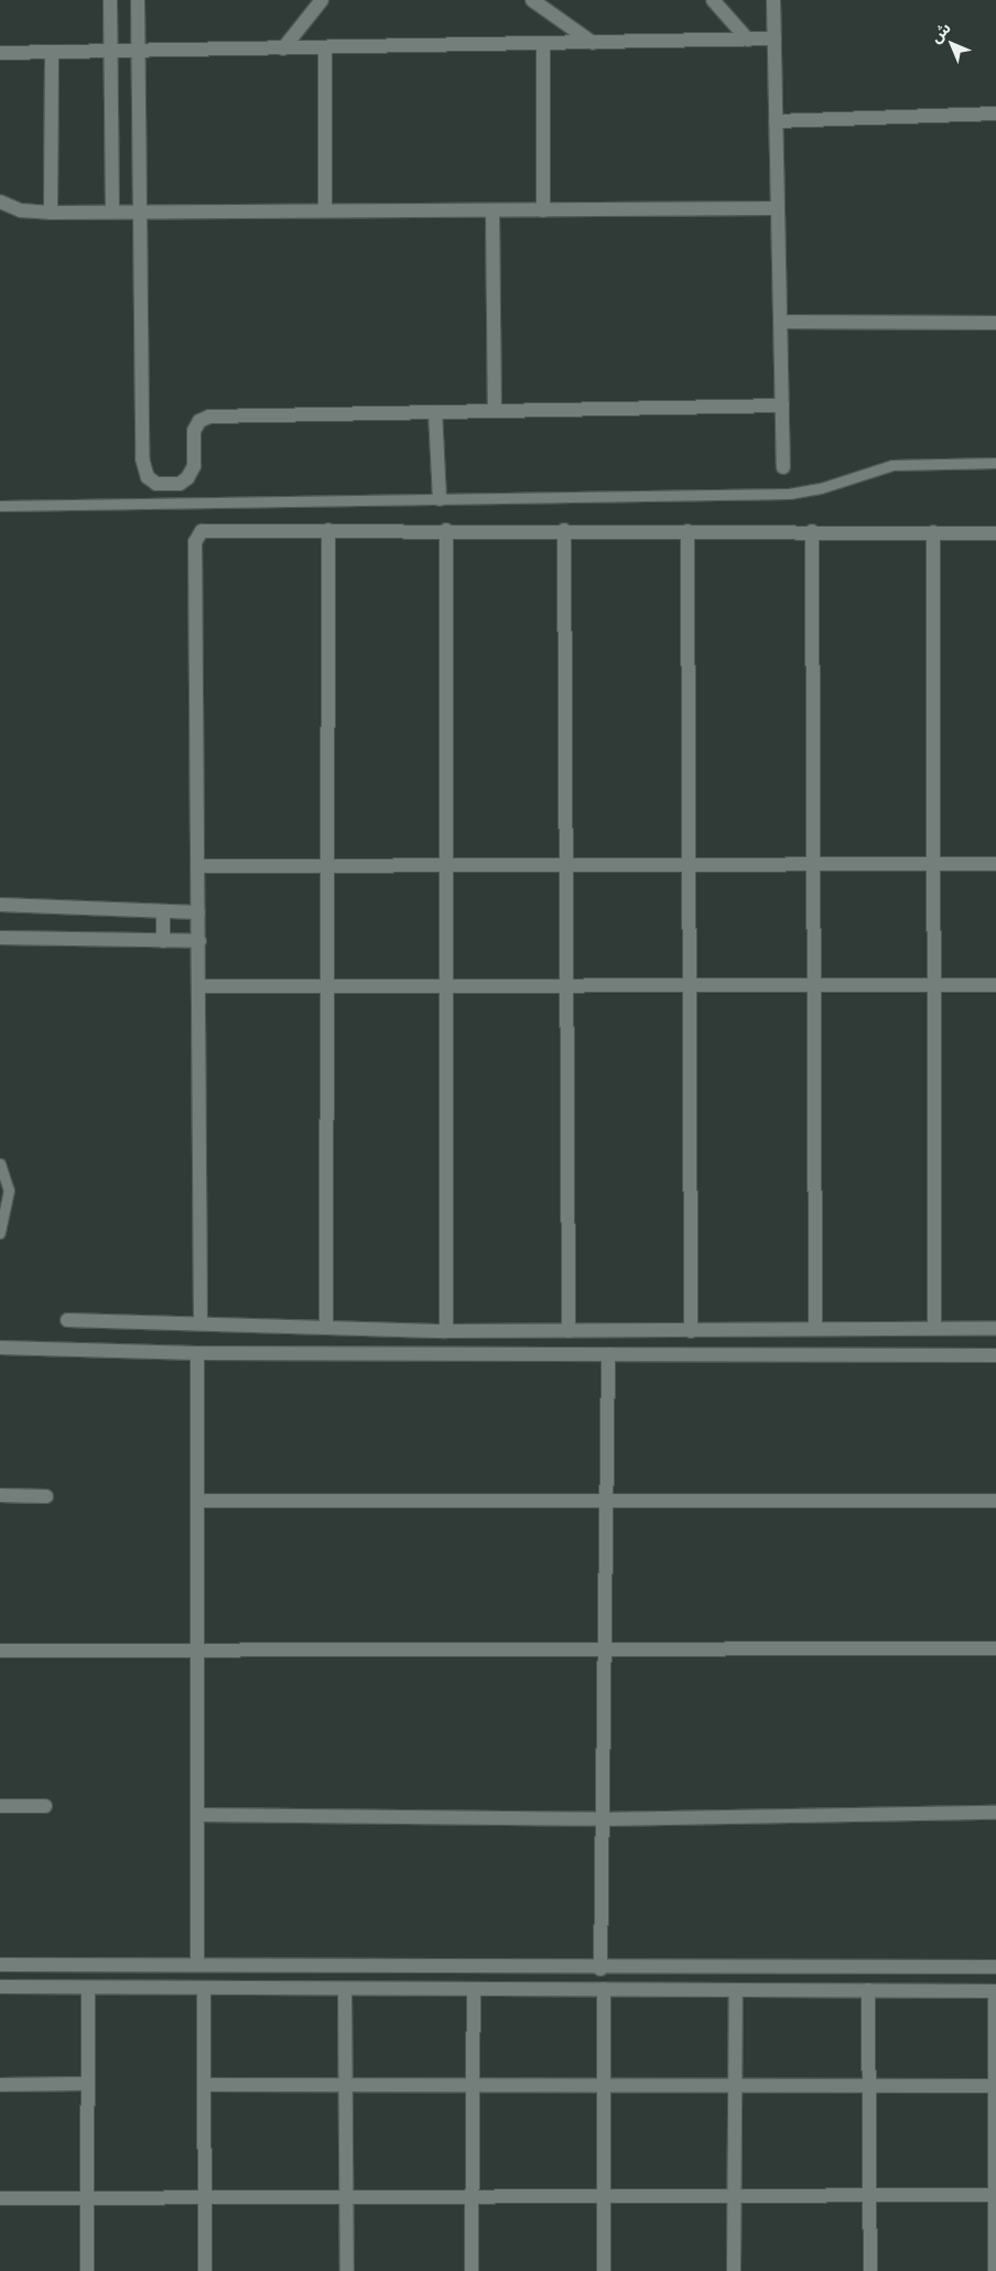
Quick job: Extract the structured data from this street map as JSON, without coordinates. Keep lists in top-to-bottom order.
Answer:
{
  "north": "top left"
}
